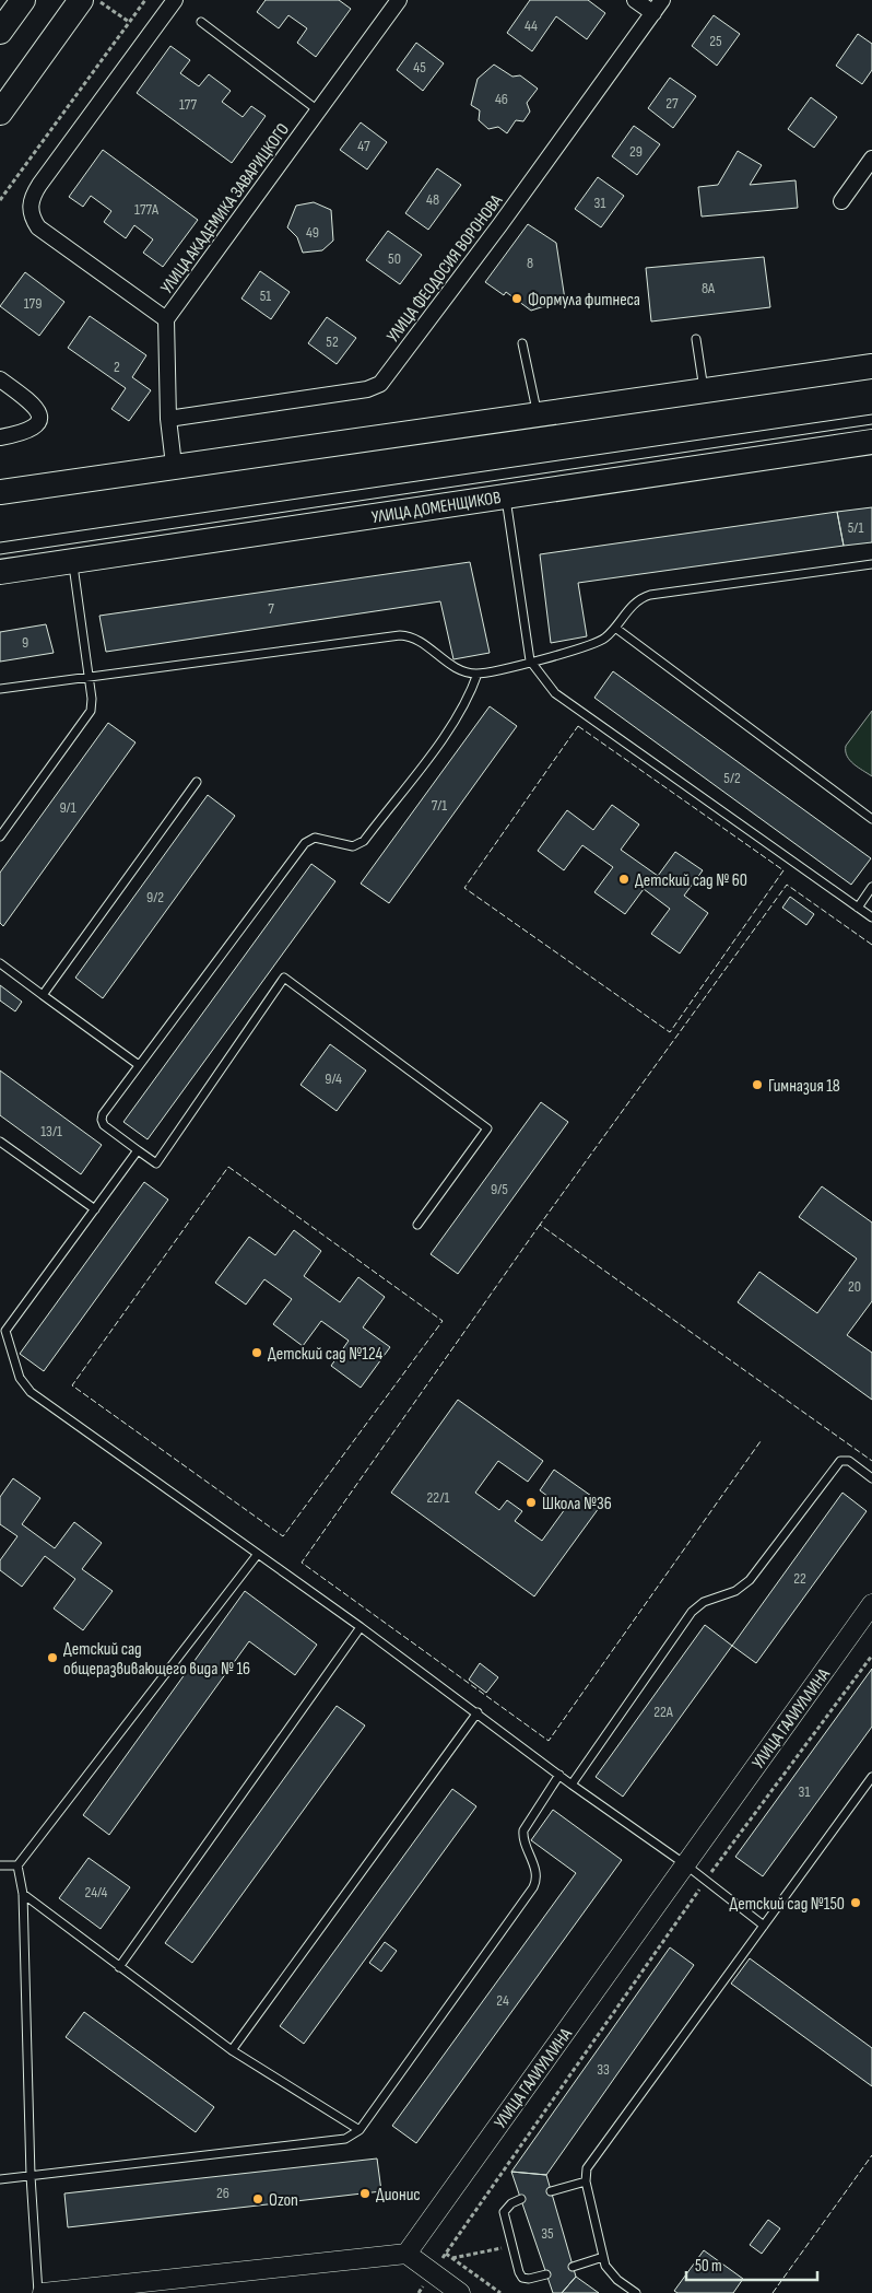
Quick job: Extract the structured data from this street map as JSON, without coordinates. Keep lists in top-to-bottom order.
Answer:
{
  "streets": {
    "main road": ["УЛИЦА ДОМЕНЩИКОВ"],
    "street": ["УЛИЦА АКАДЕМИКА ЗАВАРИЦКОГО", "УЛИЦА ФЕОДОСИЯ ВОРОНОВА", "УЛИЦА ГАЛИУЛЛИНА"]
  },
  "crossings": [
    ["УЛИЦА АКАДЕМИКА ЗАВАРИЦКОГО", "УЛИЦА ФЕОДОСИЯ ВОРОНОВА"]
  ],
  "places": [
    "Формула фитнеса",
    "Детский сад № 60",
    "Гимназия 18",
    "Детский сад №124",
    "Школа №36",
    "Детский сад общеразвивающего вида № 16",
    "Детский сад №150",
    "Дионис",
    "Ozon"
  ],
  "house_numbers": [
    "44",
    "25",
    "45",
    "46",
    "27",
    "177",
    "47",
    "29",
    "48",
    "31",
    "177А",
    "49",
    "50",
    "8",
    "8А",
    "51",
    "179",
    "52",
    "2",
    "5/1",
    "7",
    "9",
    "5/2",
    "7/1",
    "9/1",
    "9/2",
    "9/4",
    "13/1",
    "9/5",
    "20",
    "22/1",
    "22",
    "22А",
    "31",
    "24/4",
    "24",
    "33",
    "26",
    "35"
  ],
  "scale_bar": "50 m"
}
